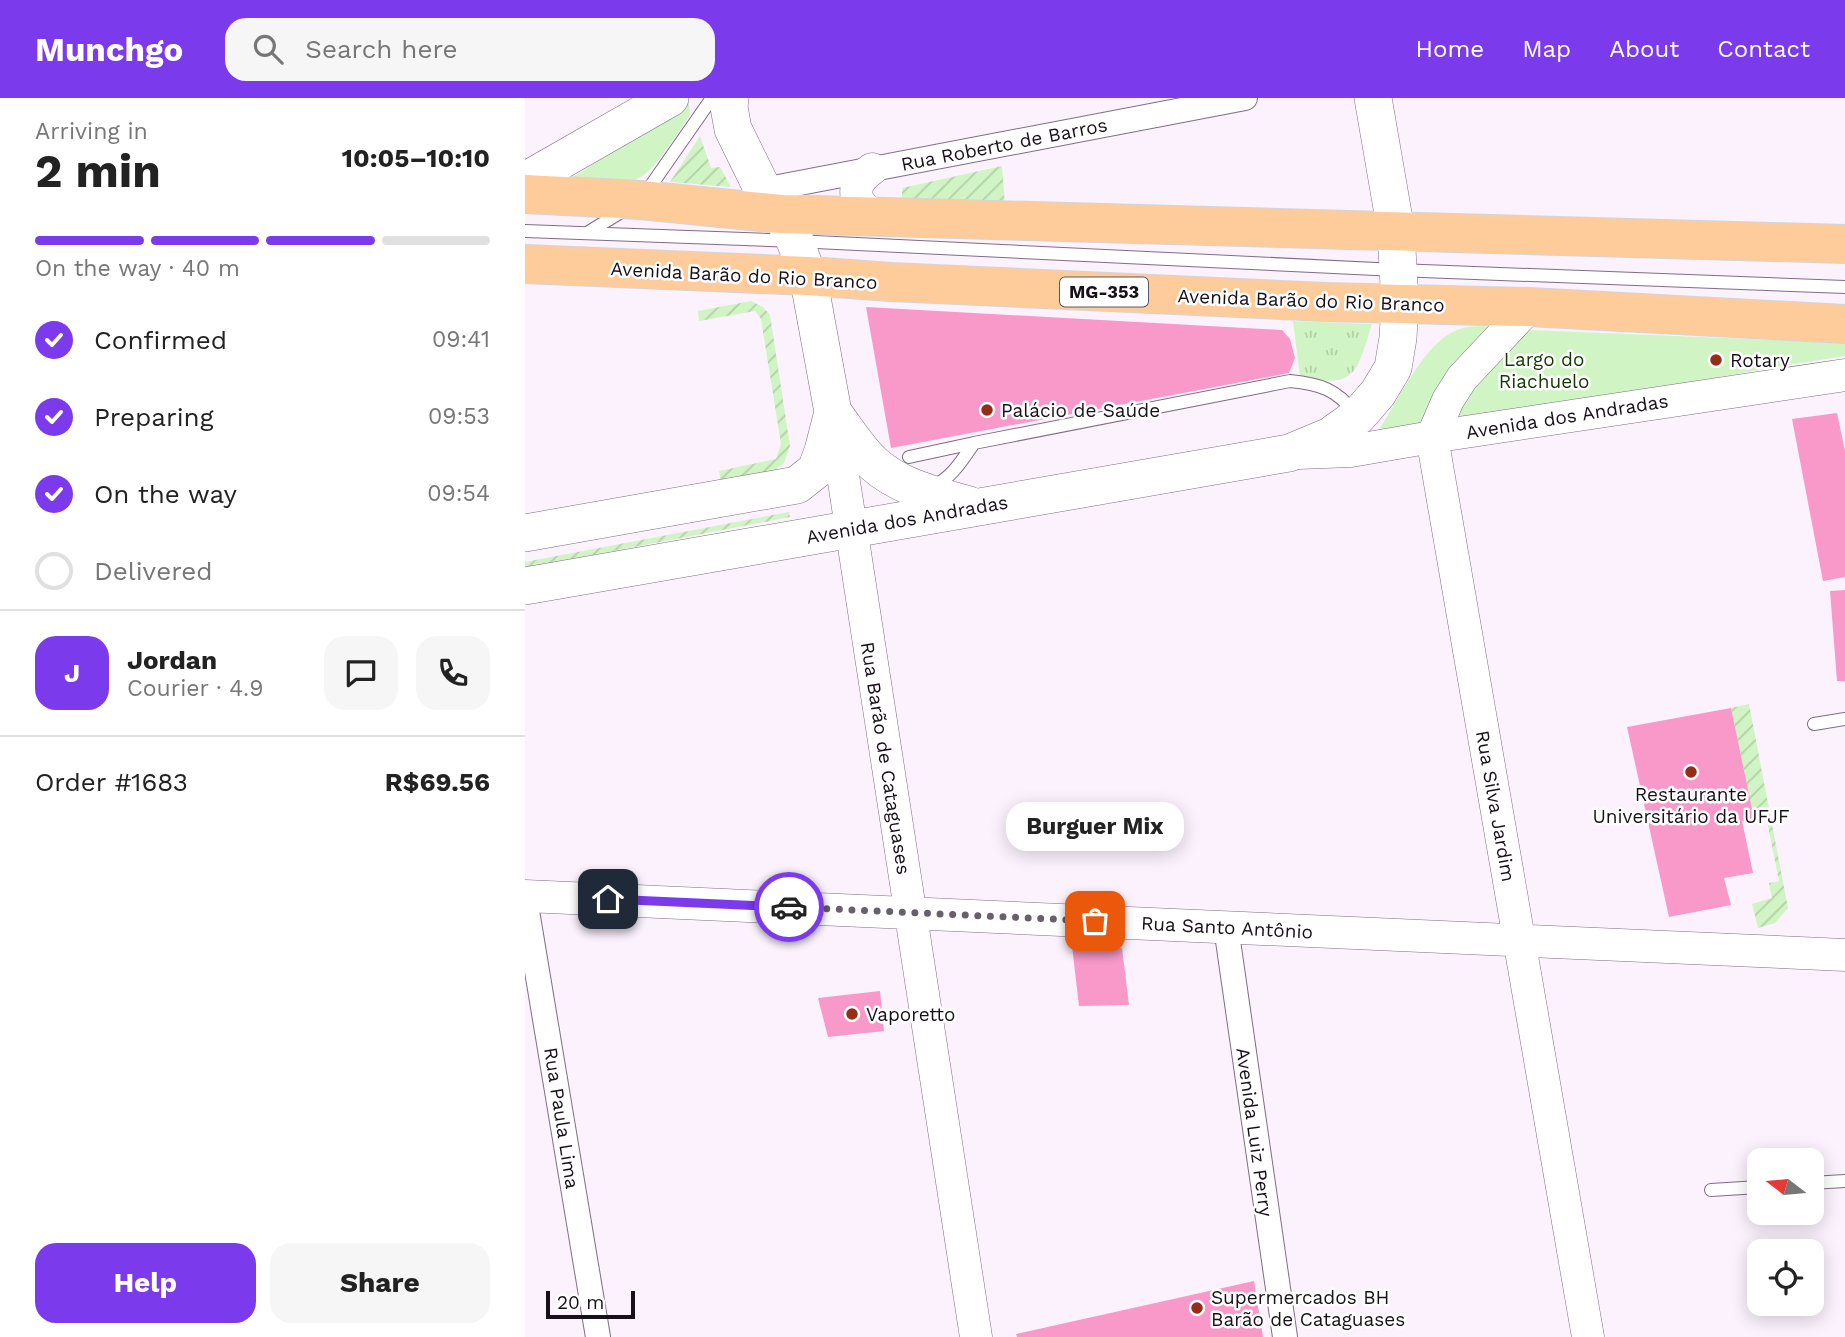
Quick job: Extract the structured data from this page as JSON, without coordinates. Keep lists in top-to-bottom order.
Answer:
{
  "streets": {
    "main road": [
      "Avenida Barão do Rio Branco",
      "MG-353",
      "Avenida dos Andradas",
      "Rua Barão de Cataguases"
    ],
    "street": [
      "Rua Roberto de Barros",
      "Rua Silva Jardim",
      "Rua Santo Antônio",
      "Rua Paula Lima",
      "Avenida Luiz Perry"
    ]
  },
  "crossings": [
    ["Rua Roberto de Barros", "Avenida Barão do Rio Branco"],
    ["Rua Roberto de Barros", "Rua Barão de Cataguases"],
    ["Avenida Barão do Rio Branco", "Avenida dos Andradas"],
    ["Avenida Barão do Rio Branco", "Rua Barão de Cataguases"],
    ["Avenida dos Andradas", "Rua Barão de Cataguases"],
    ["Avenida dos Andradas", "Rua Silva Jardim"],
    ["Rua Barão de Cataguases", "Rua Santo Antônio"],
    ["Rua Silva Jardim", "Rua Santo Antônio"],
    ["Rua Santo Antônio", "Rua Paula Lima"],
    ["Rua Santo Antônio", "Avenida Luiz Perry"]
  ],
  "parks": ["Largo do Riachuelo"],
  "places": [
    "Rotary",
    "Palácio de Saúde",
    "Restaurante Universitário da UFJF",
    "Burguer Mix",
    "Vaporetto",
    "Supermercados BH Barão de Cataguases"
  ],
  "scale_bar": "20 m",
  "north": "left",
  "page": {
    "header": "Munchgo",
    "search": "Search here",
    "nav": [
      "Home",
      "Map",
      "About",
      "Contact"
    ],
    "heading": ["2 min", "Arriving in", "10:05–10:10"],
    "panel": [
      "Jordan",
      "Courier · 4.9",
      "Order #1683",
      "R$69.56"
    ],
    "bar": "On the way · 40 m",
    "list": [
      ["Confirmed", "09:41"],
      ["Preparing", "09:53"],
      ["On the way", "09:54"],
      "Delivered"
    ],
    "round": "J",
    "bubble": "Burguer Mix",
    "buttons": ["Help", "Share"],
    "scale": "20 m"
  }
}
